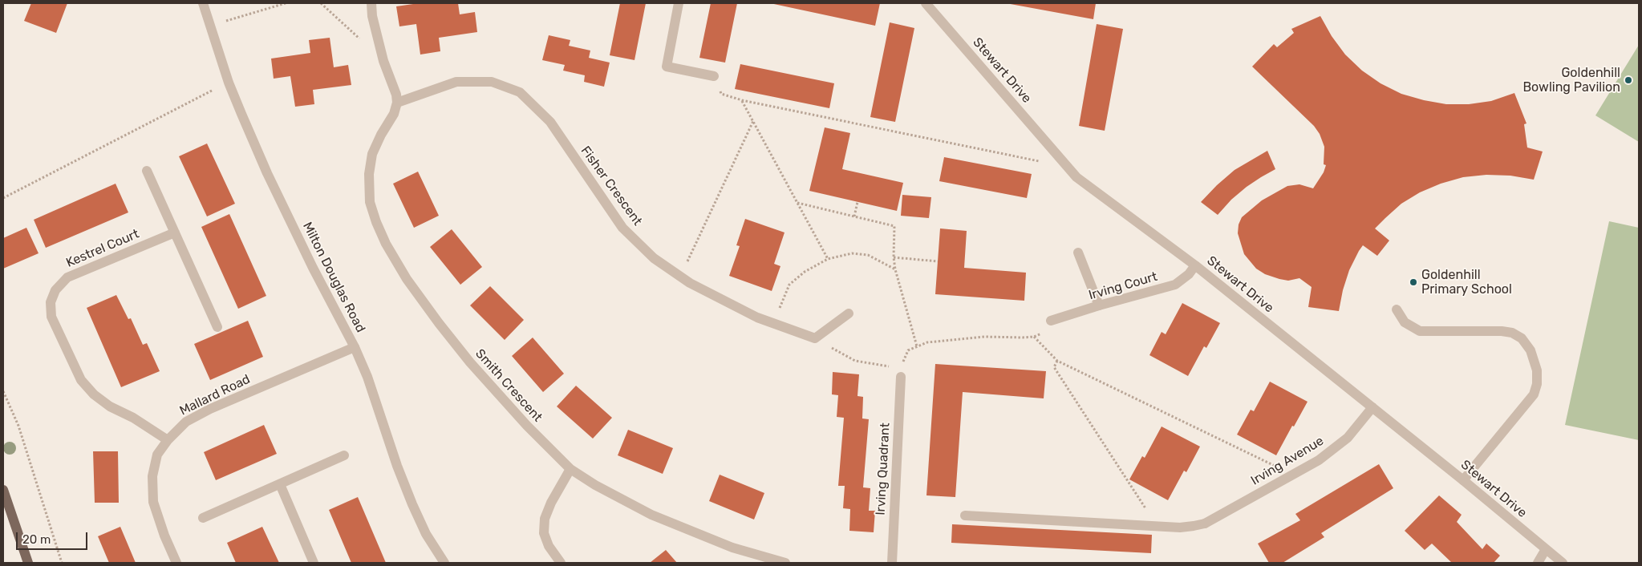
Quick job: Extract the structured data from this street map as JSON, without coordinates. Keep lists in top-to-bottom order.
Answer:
{
  "streets": {
    "street": [
      "Stewart Drive",
      "Fisher Crescent",
      "Kestrel Court",
      "Milton Douglas Road",
      "Irving Court",
      "Smith Crescent",
      "Mallard Road",
      "Irving Avenue",
      "Irving Quadrant"
    ]
  },
  "crossings": [
    ["Stewart Drive", "Irving Court"],
    ["Stewart Drive", "Irving Avenue"],
    ["Fisher Crescent", "Smith Crescent"],
    ["Kestrel Court", "Mallard Road"],
    ["Milton Douglas Road", "Mallard Road"]
  ],
  "places": ["Goldenhill Bowling Pavilion", "Goldenhill Primary School"],
  "scale_bar": "20 m"
}
